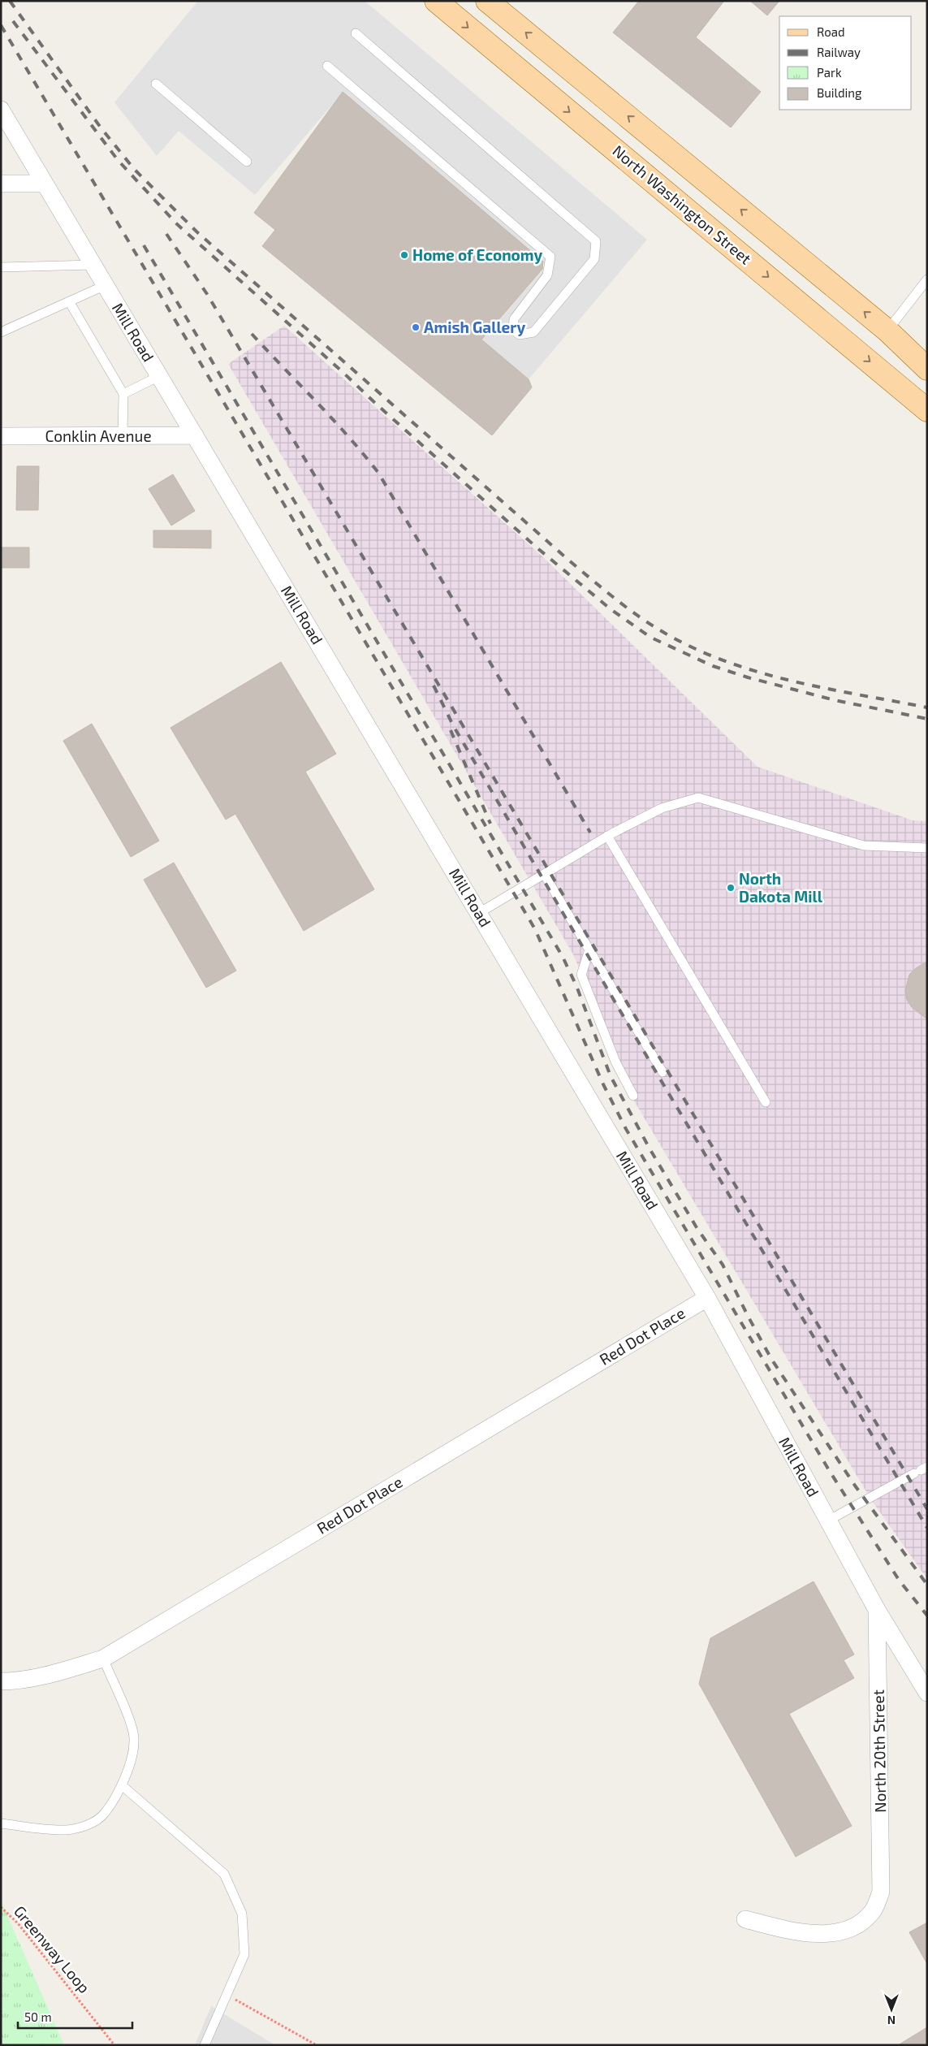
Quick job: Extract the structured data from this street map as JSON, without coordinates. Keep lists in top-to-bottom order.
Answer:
{
  "streets": {
    "main road": ["North Washington Street"],
    "street": [
      "Mill Road",
      "Conklin Avenue",
      "Red Dot Place",
      "North 20th Street"
    ],
    "path": ["Greenway Loop"]
  },
  "crossings": [
    ["Mill Road", "Conklin Avenue"],
    ["Mill Road", "Red Dot Place"],
    ["Mill Road", "North 20th Street"]
  ],
  "places": ["Home of Economy", "Amish Gallery", "North Dakota Mill"],
  "legend": [
    "Road",
    "Railway",
    "Park",
    "Building"
  ],
  "scale_bar": "50 m",
  "north": "bottom"
}
